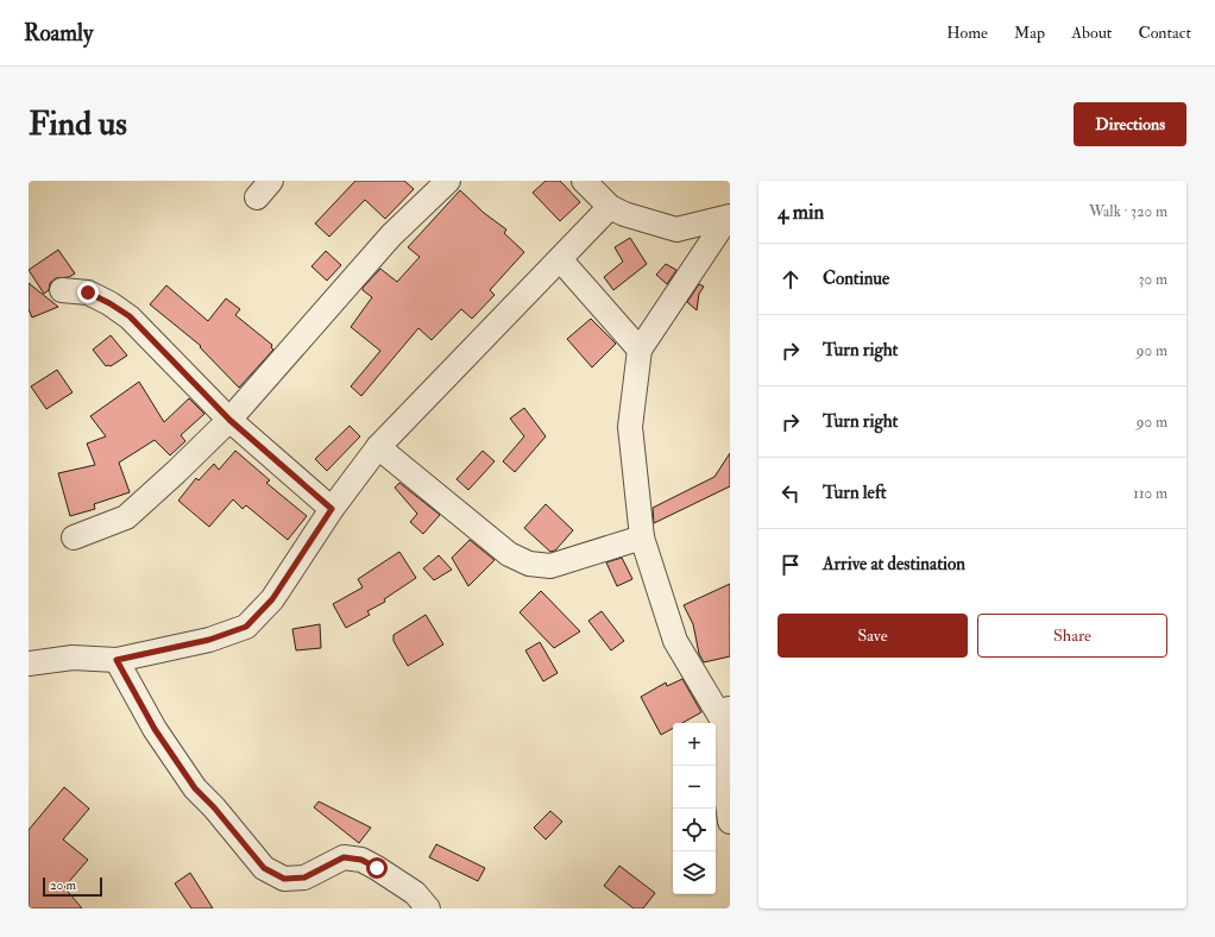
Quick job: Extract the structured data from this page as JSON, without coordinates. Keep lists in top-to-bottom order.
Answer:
{
  "scale_bar": "20 m",
  "page": {
    "header": "Roamly",
    "nav": [
      "Home",
      "Map",
      "About",
      "Contact"
    ],
    "buttons": [
      "Directions",
      ["Save", "Share"]
    ],
    "title": "Find us",
    "heading": ["4 min", "Walk · 320 m"],
    "list": [
      ["Continue", "30 m"],
      ["Turn right", "90 m"],
      ["Turn right", "90 m"],
      ["Turn left", "110 m"],
      "Arrive at destination"
    ],
    "map_buttons": ["+", "−"],
    "scale": "20 m"
  }
}
